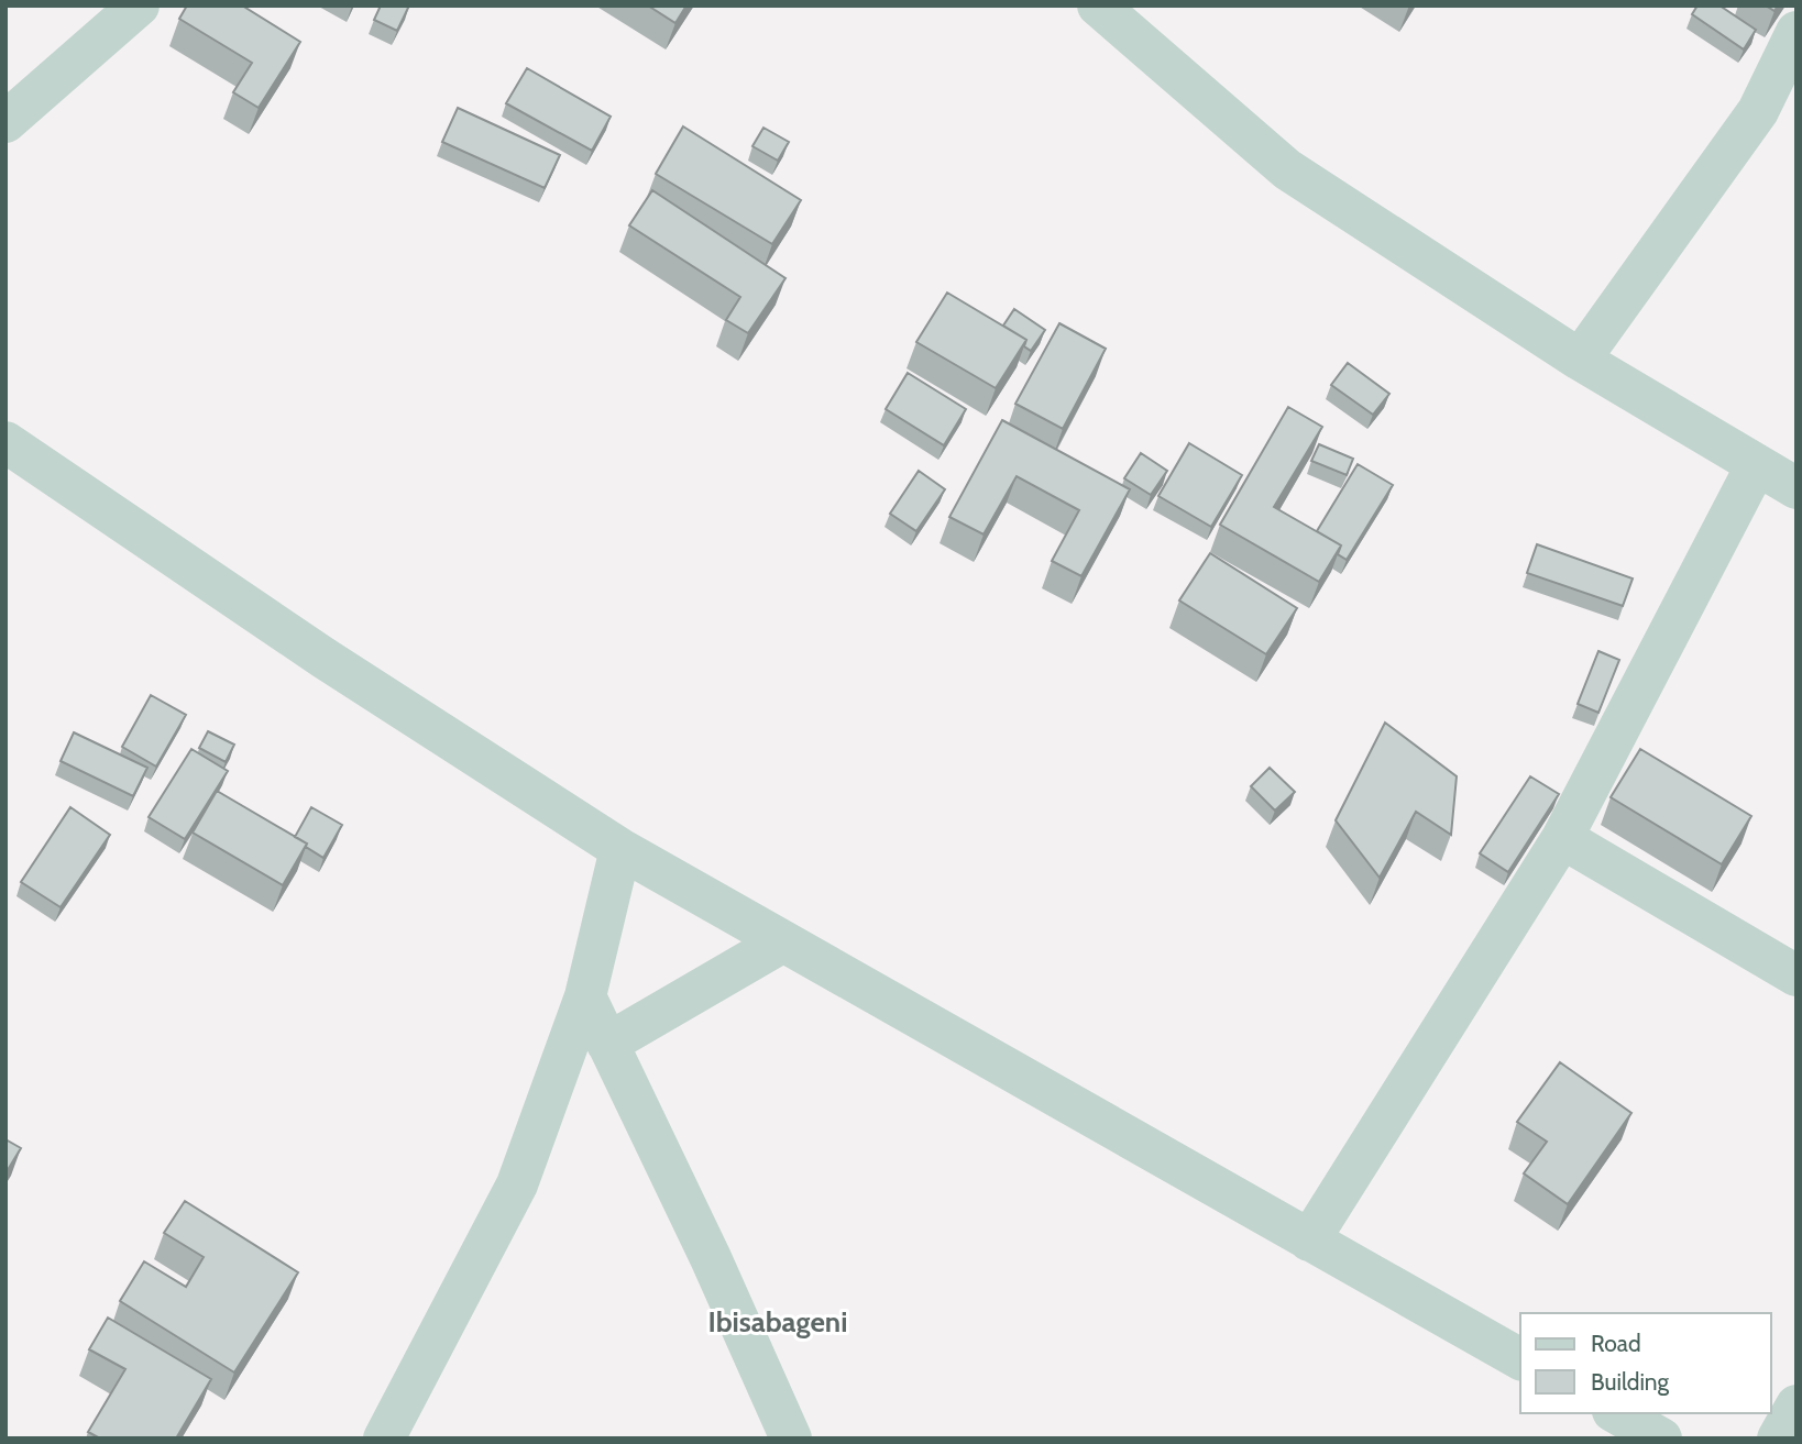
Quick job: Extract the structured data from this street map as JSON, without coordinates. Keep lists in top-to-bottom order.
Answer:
{
  "districts": ["Ibisabageni"],
  "legend": ["Road", "Building"]
}
